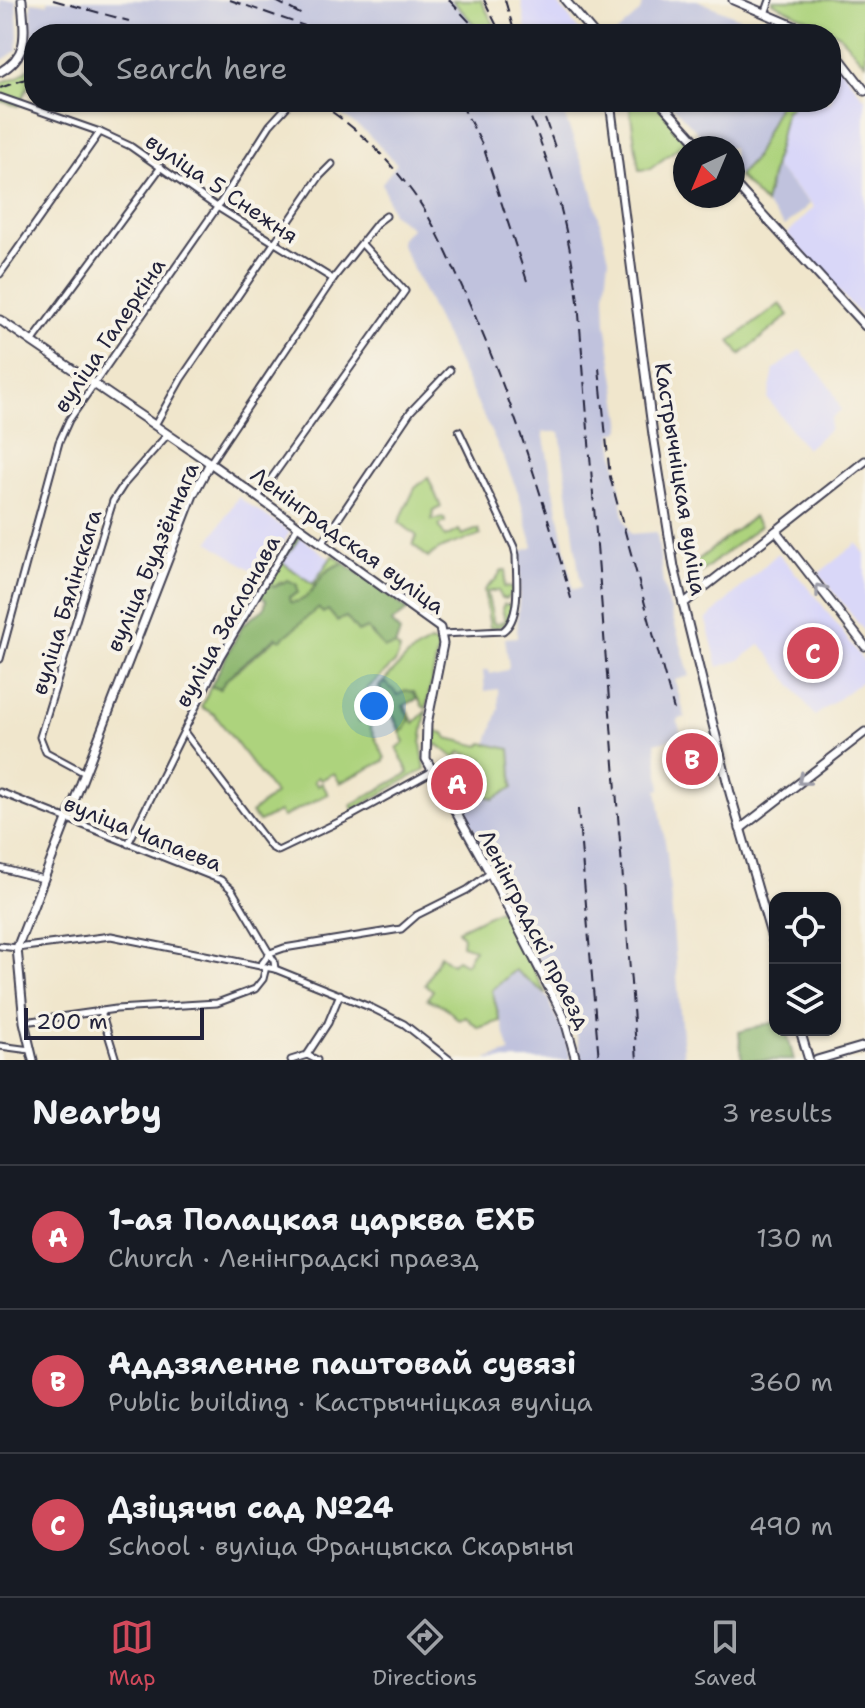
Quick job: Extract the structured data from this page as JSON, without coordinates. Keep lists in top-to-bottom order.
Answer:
{
  "streets": {
    "street": [
      "вуліца 5 Снежня",
      "вуліца Галеркіна",
      "Кастрычніцкая вуліца",
      "Ленінградская вуліца",
      "вуліца Будзённага",
      "вуліца Бялінскага",
      "вуліца Заслонава",
      "вуліца Чапаева",
      "Ленінградскі праезд"
    ]
  },
  "crossings": [
    ["вуліца 5 Снежня", "вуліца Галеркіна"],
    ["вуліца 5 Снежня", "вуліца Будзённага"],
    ["вуліца Галеркіна", "Ленінградская вуліца"],
    ["Ленінградская вуліца", "вуліца Будзённага"],
    ["Ленінградская вуліца", "вуліца Бялінскага"],
    ["Ленінградская вуліца", "вуліца Заслонава"],
    ["Ленінградская вуліца", "Ленінградскі праезд"],
    ["вуліца Будзённага", "вуліца Бялінскага"],
    ["вуліца Будзённага", "вуліца Чапаева"],
    ["вуліца Заслонава", "вуліца Чапаева"],
    ["вуліца Заслонава", "Ленінградскі праезд"]
  ],
  "scale_bar": "200 m",
  "north": "bottom left",
  "page": {
    "search": "Search here",
    "pins": ["C", "B", "A"],
    "scale": "200 m",
    "heading": ["Nearby", "3 results"],
    "list": [
      {
        "mark": "A",
        "name": "1-ая Полацкая царква ЕХБ",
        "note": "Church · Ленінградскі праезд",
        "value": "130 m"
      },
      {
        "mark": "B",
        "name": "Аддзяленне паштовай сувязі",
        "note": "Public building · Кастрычніцкая вуліца",
        "value": "360 m"
      },
      {
        "mark": "C",
        "name": "Дзіцячы сад №24",
        "note": "School · вуліца Францыска Скарыны",
        "value": "490 m"
      }
    ],
    "nav": ["Map", "Directions", "Saved"]
  }
}
